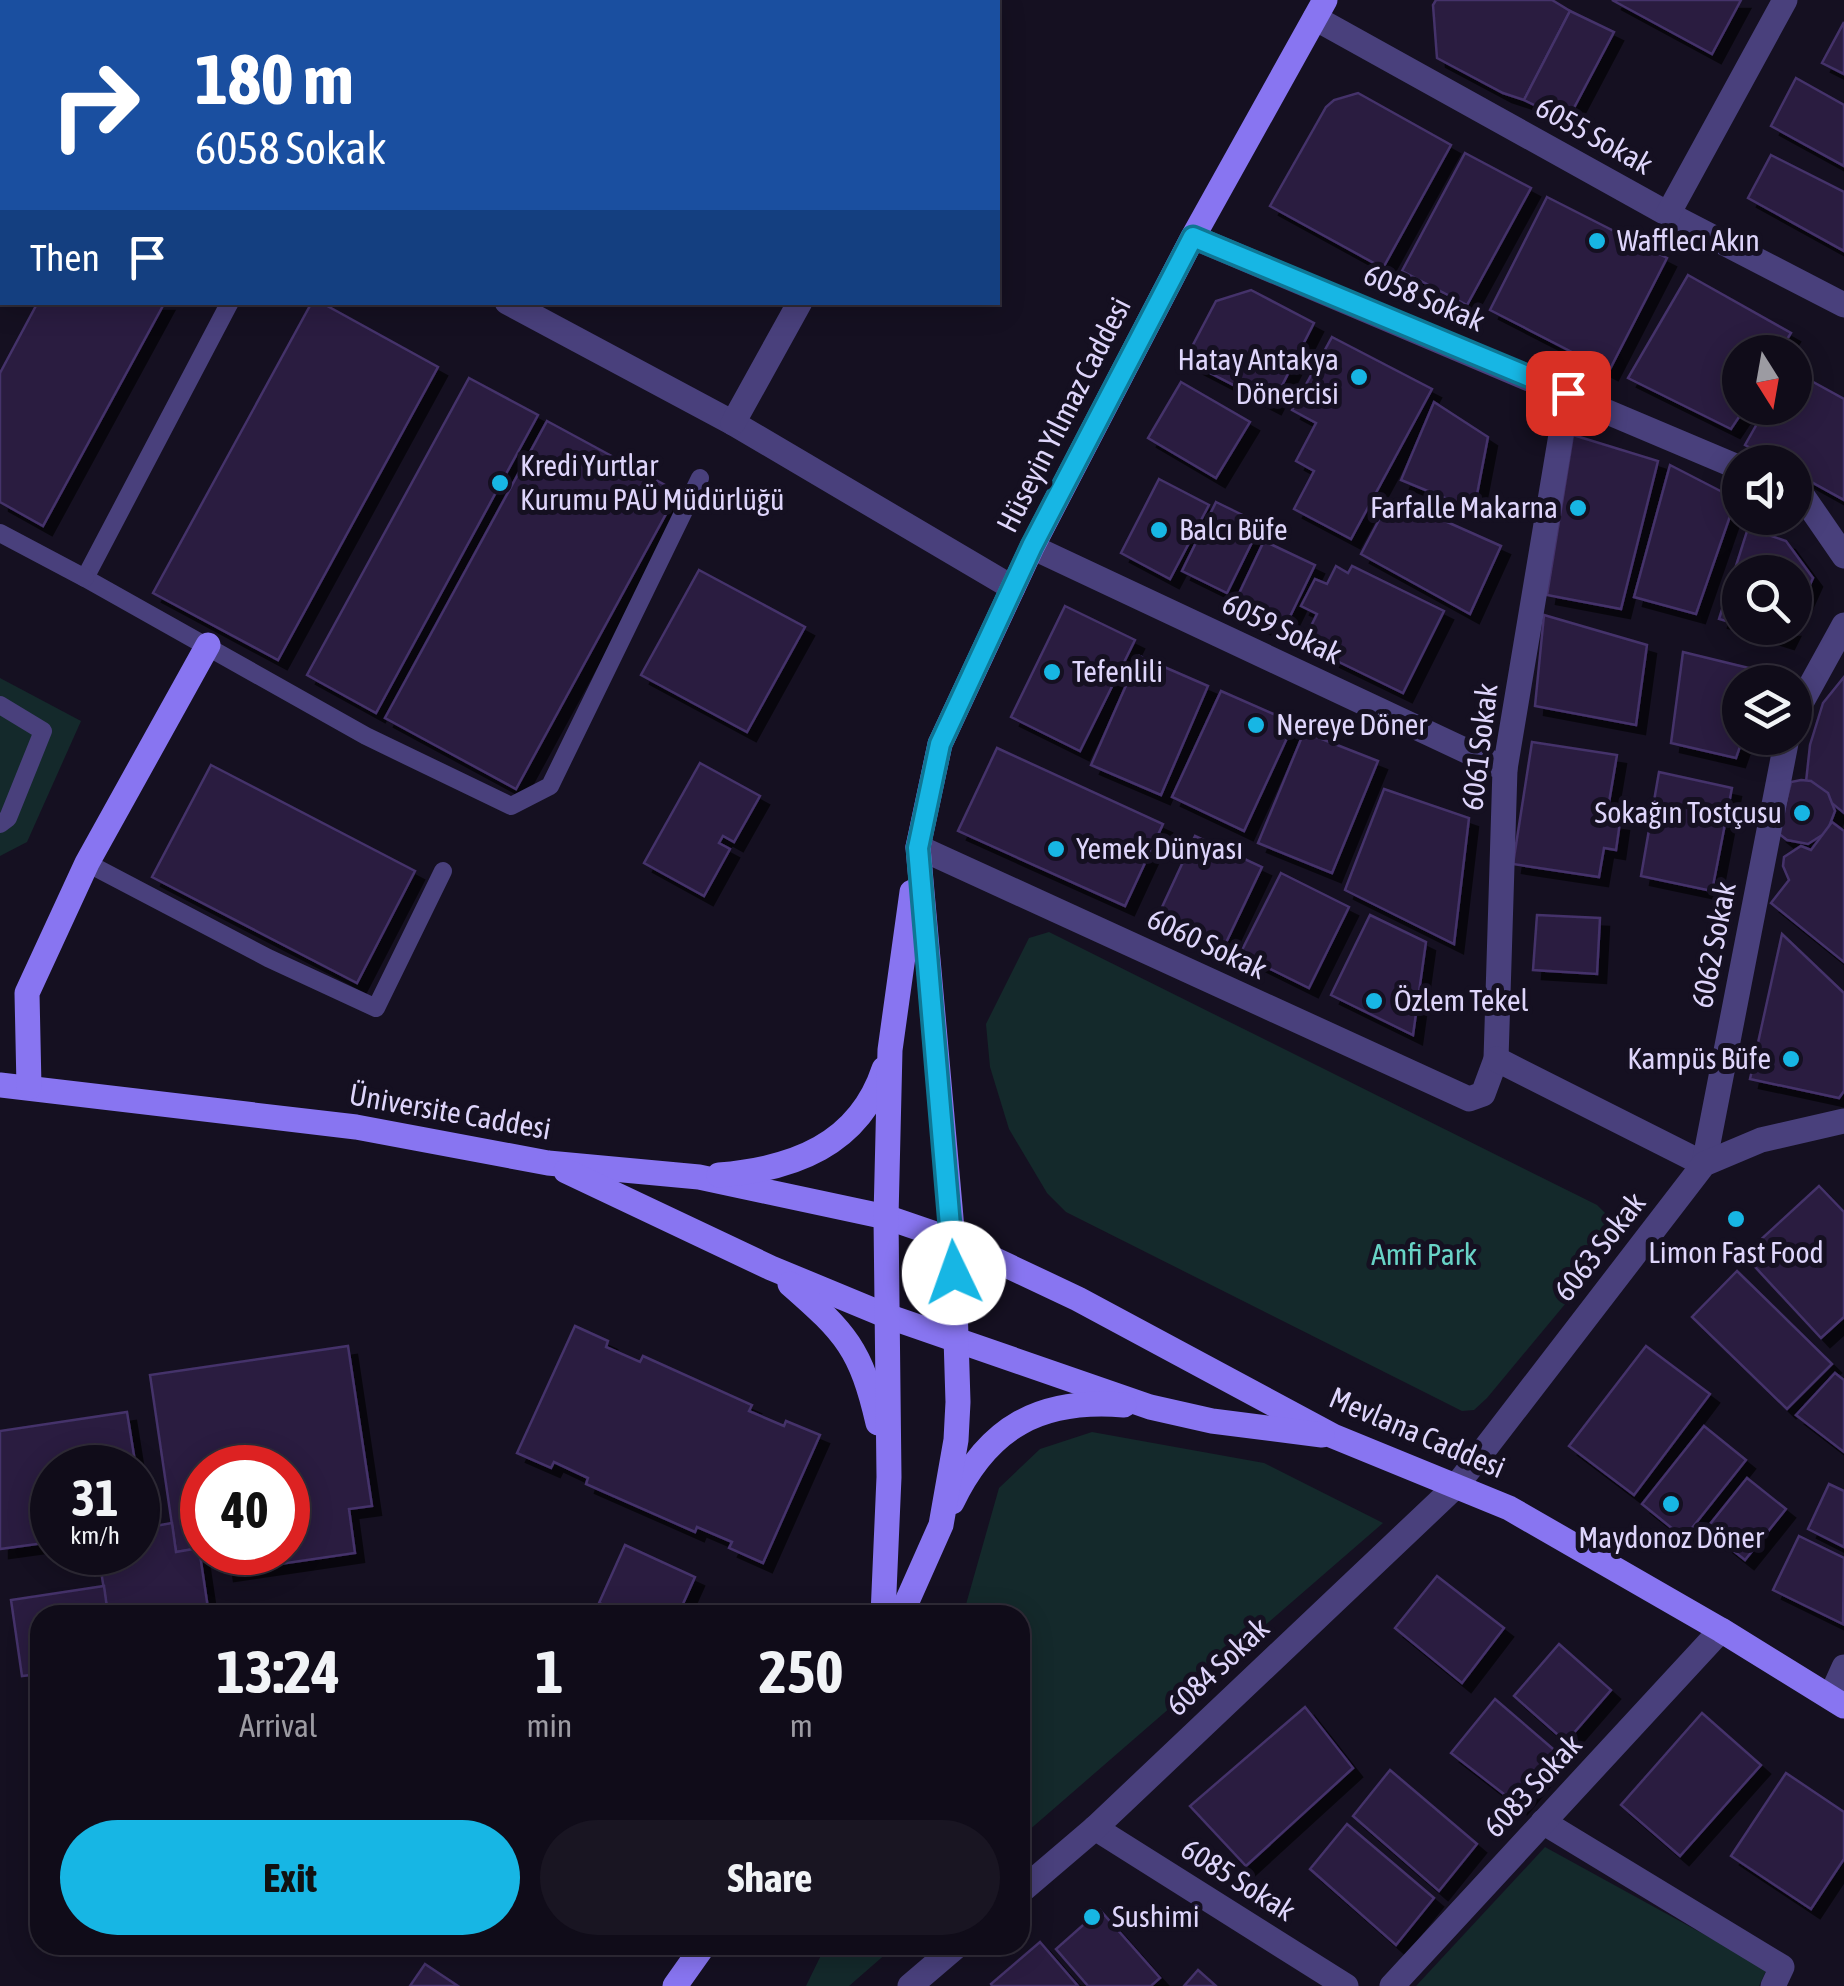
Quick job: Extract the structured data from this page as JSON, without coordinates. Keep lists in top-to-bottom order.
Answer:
{
  "streets": {
    "street": [
      "6055 Sokak",
      "6058 Sokak",
      "Hüseyin Yılmaz Caddesi",
      "6059 Sokak",
      "6061 Sokak",
      "6060 Sokak",
      "6062 Sokak",
      "Üniversite Caddesi",
      "6063 Sokak",
      "Mevlana Caddesi",
      "6084 Sokak",
      "6083 Sokak",
      "6085 Sokak"
    ]
  },
  "crossings": [
    ["6055 Sokak", "Hüseyin Yılmaz Caddesi"],
    ["6058 Sokak", "Hüseyin Yılmaz Caddesi"],
    ["6058 Sokak", "6061 Sokak"],
    ["Hüseyin Yılmaz Caddesi", "6059 Sokak"],
    ["Hüseyin Yılmaz Caddesi", "6060 Sokak"],
    ["Hüseyin Yılmaz Caddesi", "Mevlana Caddesi"],
    ["6059 Sokak", "6061 Sokak"],
    ["6061 Sokak", "6060 Sokak"],
    ["6062 Sokak", "6063 Sokak"],
    ["Üniversite Caddesi", "Mevlana Caddesi"],
    ["6063 Sokak", "Mevlana Caddesi"],
    ["6063 Sokak", "6084 Sokak"],
    ["Mevlana Caddesi", "6084 Sokak"],
    ["Mevlana Caddesi", "6083 Sokak"],
    ["6084 Sokak", "6085 Sokak"]
  ],
  "parks": ["Amfi Park"],
  "places": [
    "Wafflecı Akın",
    "Hatay Antakya Dönercisi",
    "Kredi Yurtlar Kurumu PAÜ Müdürlüğü",
    "Farfalle Makarna",
    "Balcı Büfe",
    "Tefenlili",
    "Nereye Döner",
    "Sokağın Tostçusu",
    "Yemek Dünyası",
    "Özlem Tekel",
    "Kampüs Büfe",
    "Limon Fast Food",
    "Maydonoz Döner",
    "Sushimi"
  ],
  "north": "bottom",
  "page": {
    "turn": ["180 m", "6058 Sokak"],
    "then": "Then",
    "speed": "31 km/h",
    "limit": "40",
    "eta": [
      "13:24",
      "Arrival",
      "1",
      "min",
      "250",
      "m"
    ],
    "buttons": ["Exit", "Share"]
  }
}
